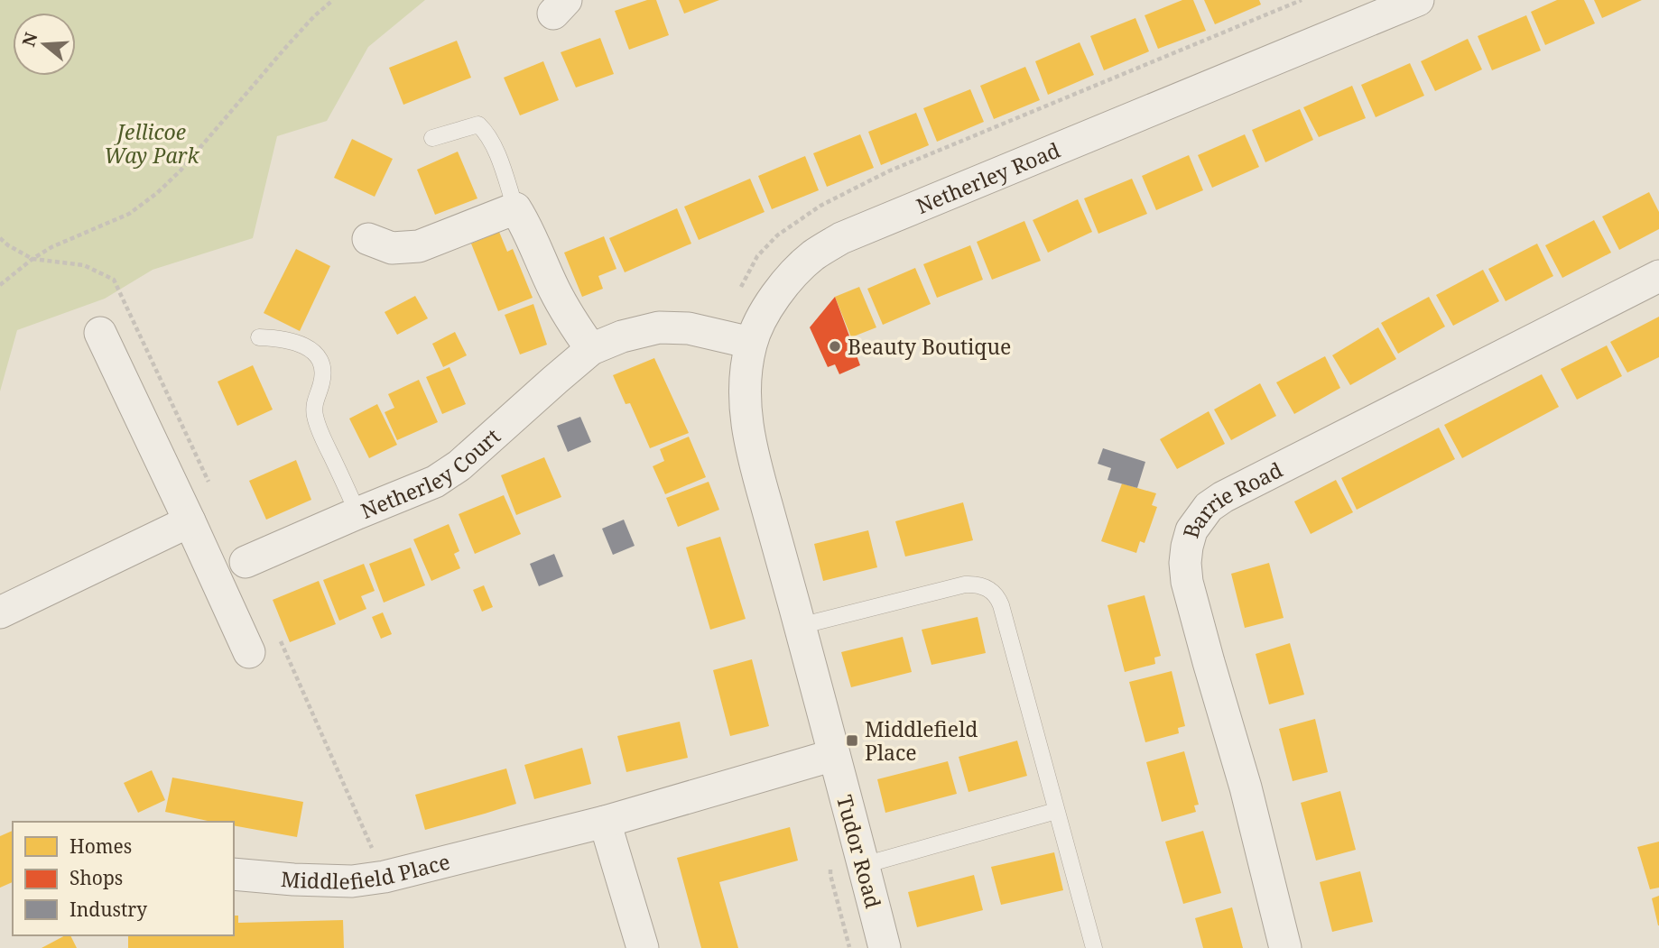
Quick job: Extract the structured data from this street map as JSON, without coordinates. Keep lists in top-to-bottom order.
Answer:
{
  "streets": {
    "street": [
      "Netherley Road",
      "Netherley Court",
      "Barrie Road",
      "Tudor Road",
      "Middlefield Place"
    ]
  },
  "crossings": [
    ["Netherley Road", "Tudor Road"],
    ["Tudor Road", "Middlefield Place"]
  ],
  "parks": ["Jellicoe Way Park"],
  "places": {
    "other": ["Beauty Boutique"],
    "transit": ["Middlefield Place"]
  },
  "legend": ["Homes", "Shops", "Industry"],
  "north": "left"
}
